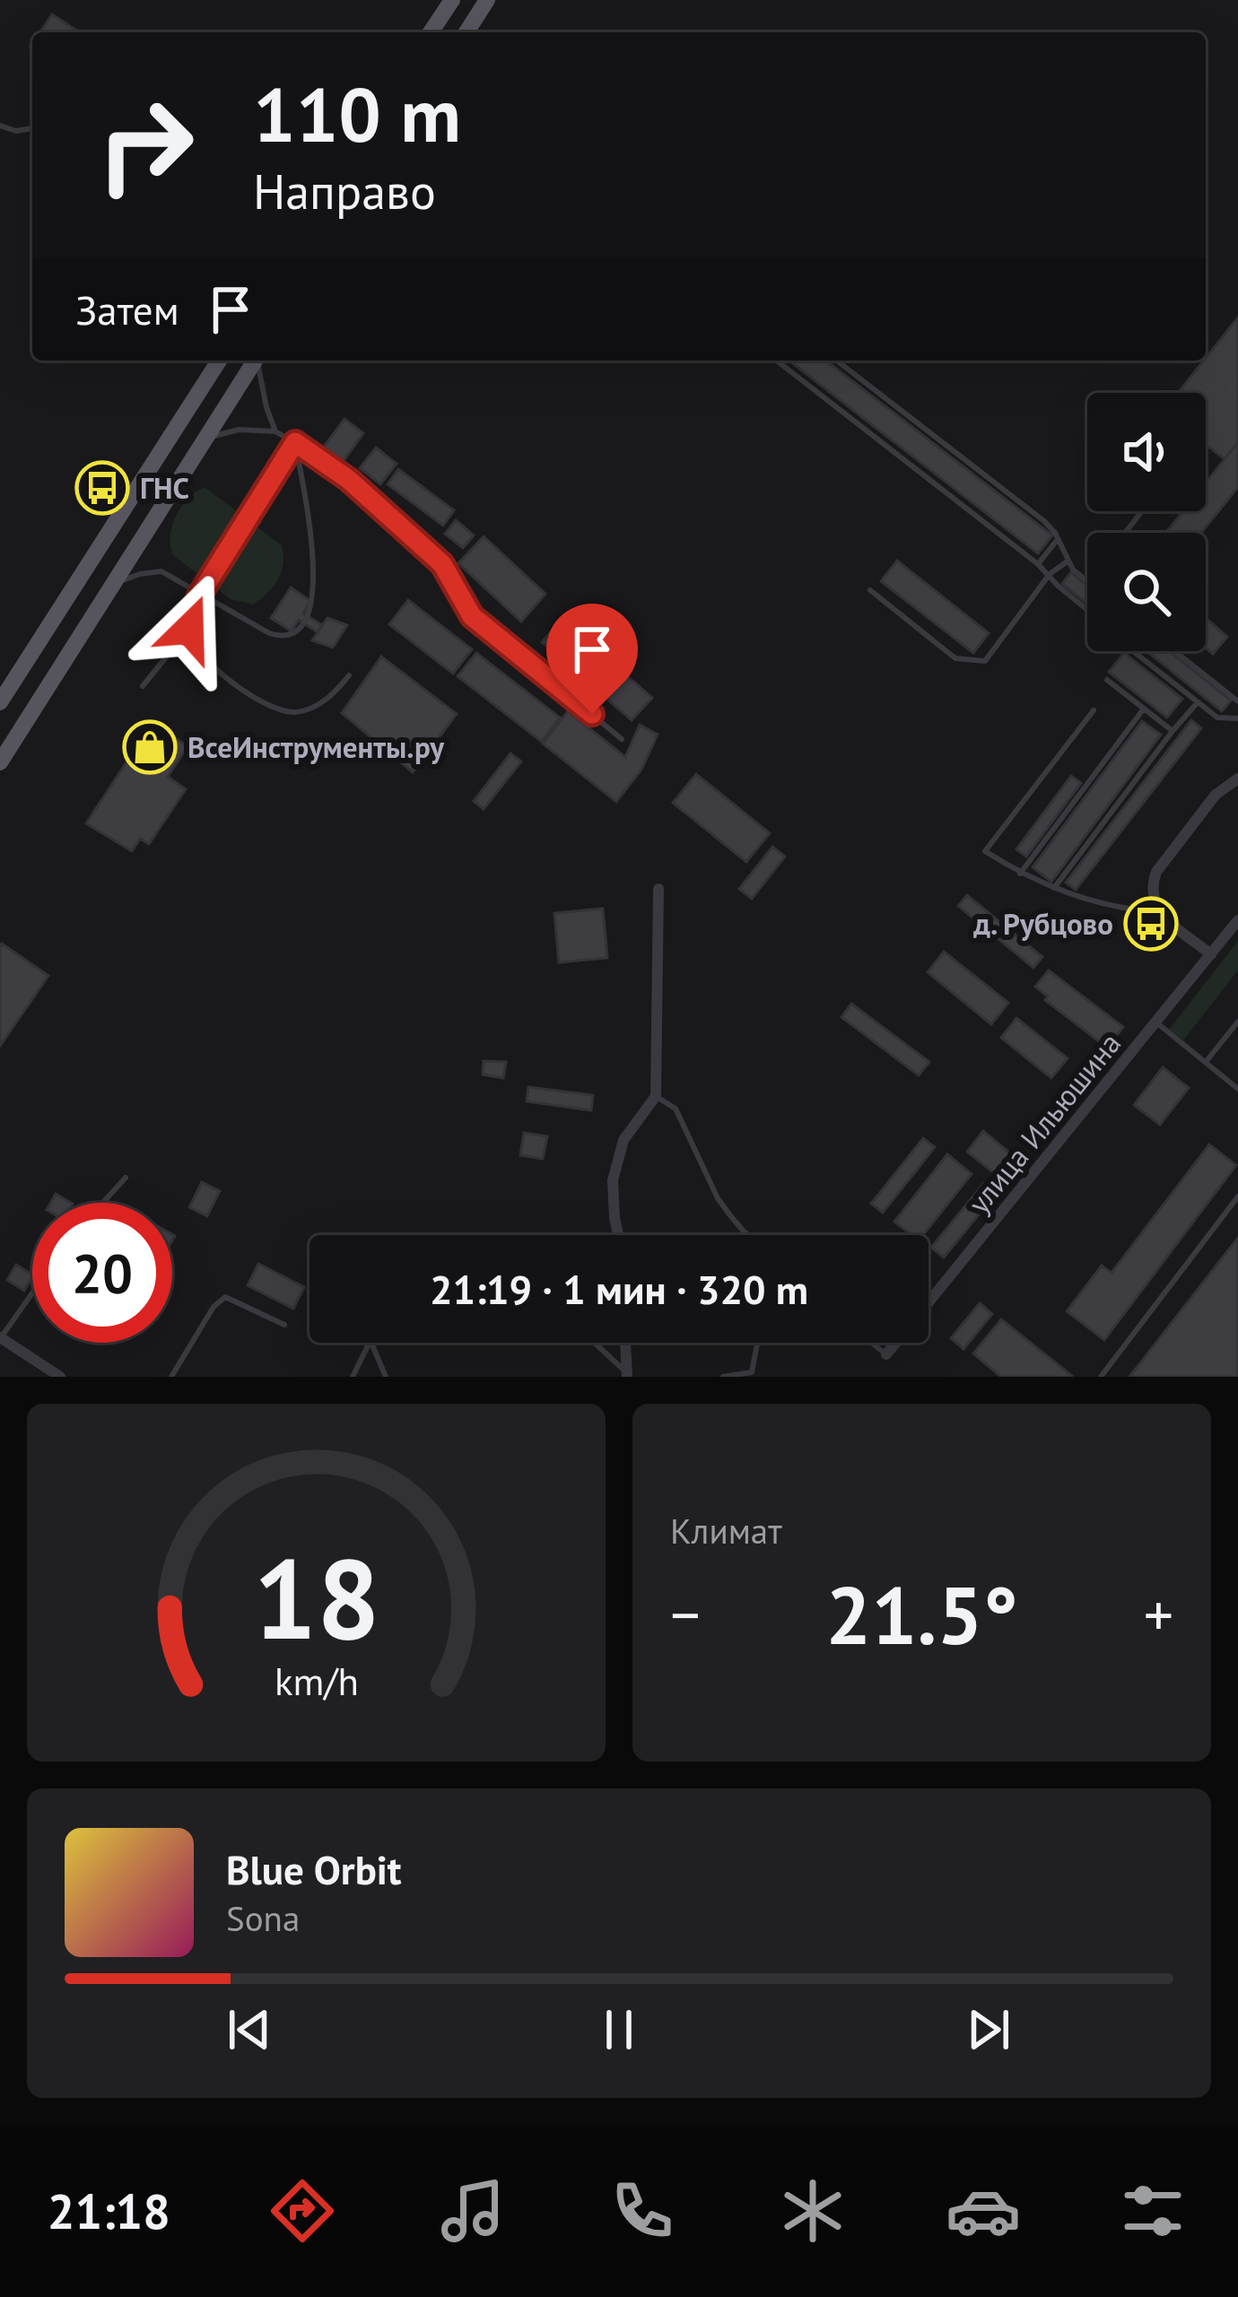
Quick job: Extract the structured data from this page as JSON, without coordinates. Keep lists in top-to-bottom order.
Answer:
{
  "streets": {
    "street": ["улица Ильюшина"]
  },
  "places": {
    "bus stop": ["ГНС", "д. Рубцово"],
    "shop": ["ВсеИнструменты.ру"]
  },
  "page": {
    "turn": ["110 m", "Направо"],
    "then": "Затем",
    "limit": "20",
    "trip": "21:19 · 1 мин · 320 m",
    "tile": "Климат",
    "heat": ["−", "21.5°", "+"],
    "song": ["Blue Orbit", "Sona"],
    "tabs": "21:18",
    "gauge": ["18", "km/h"]
  }
}
